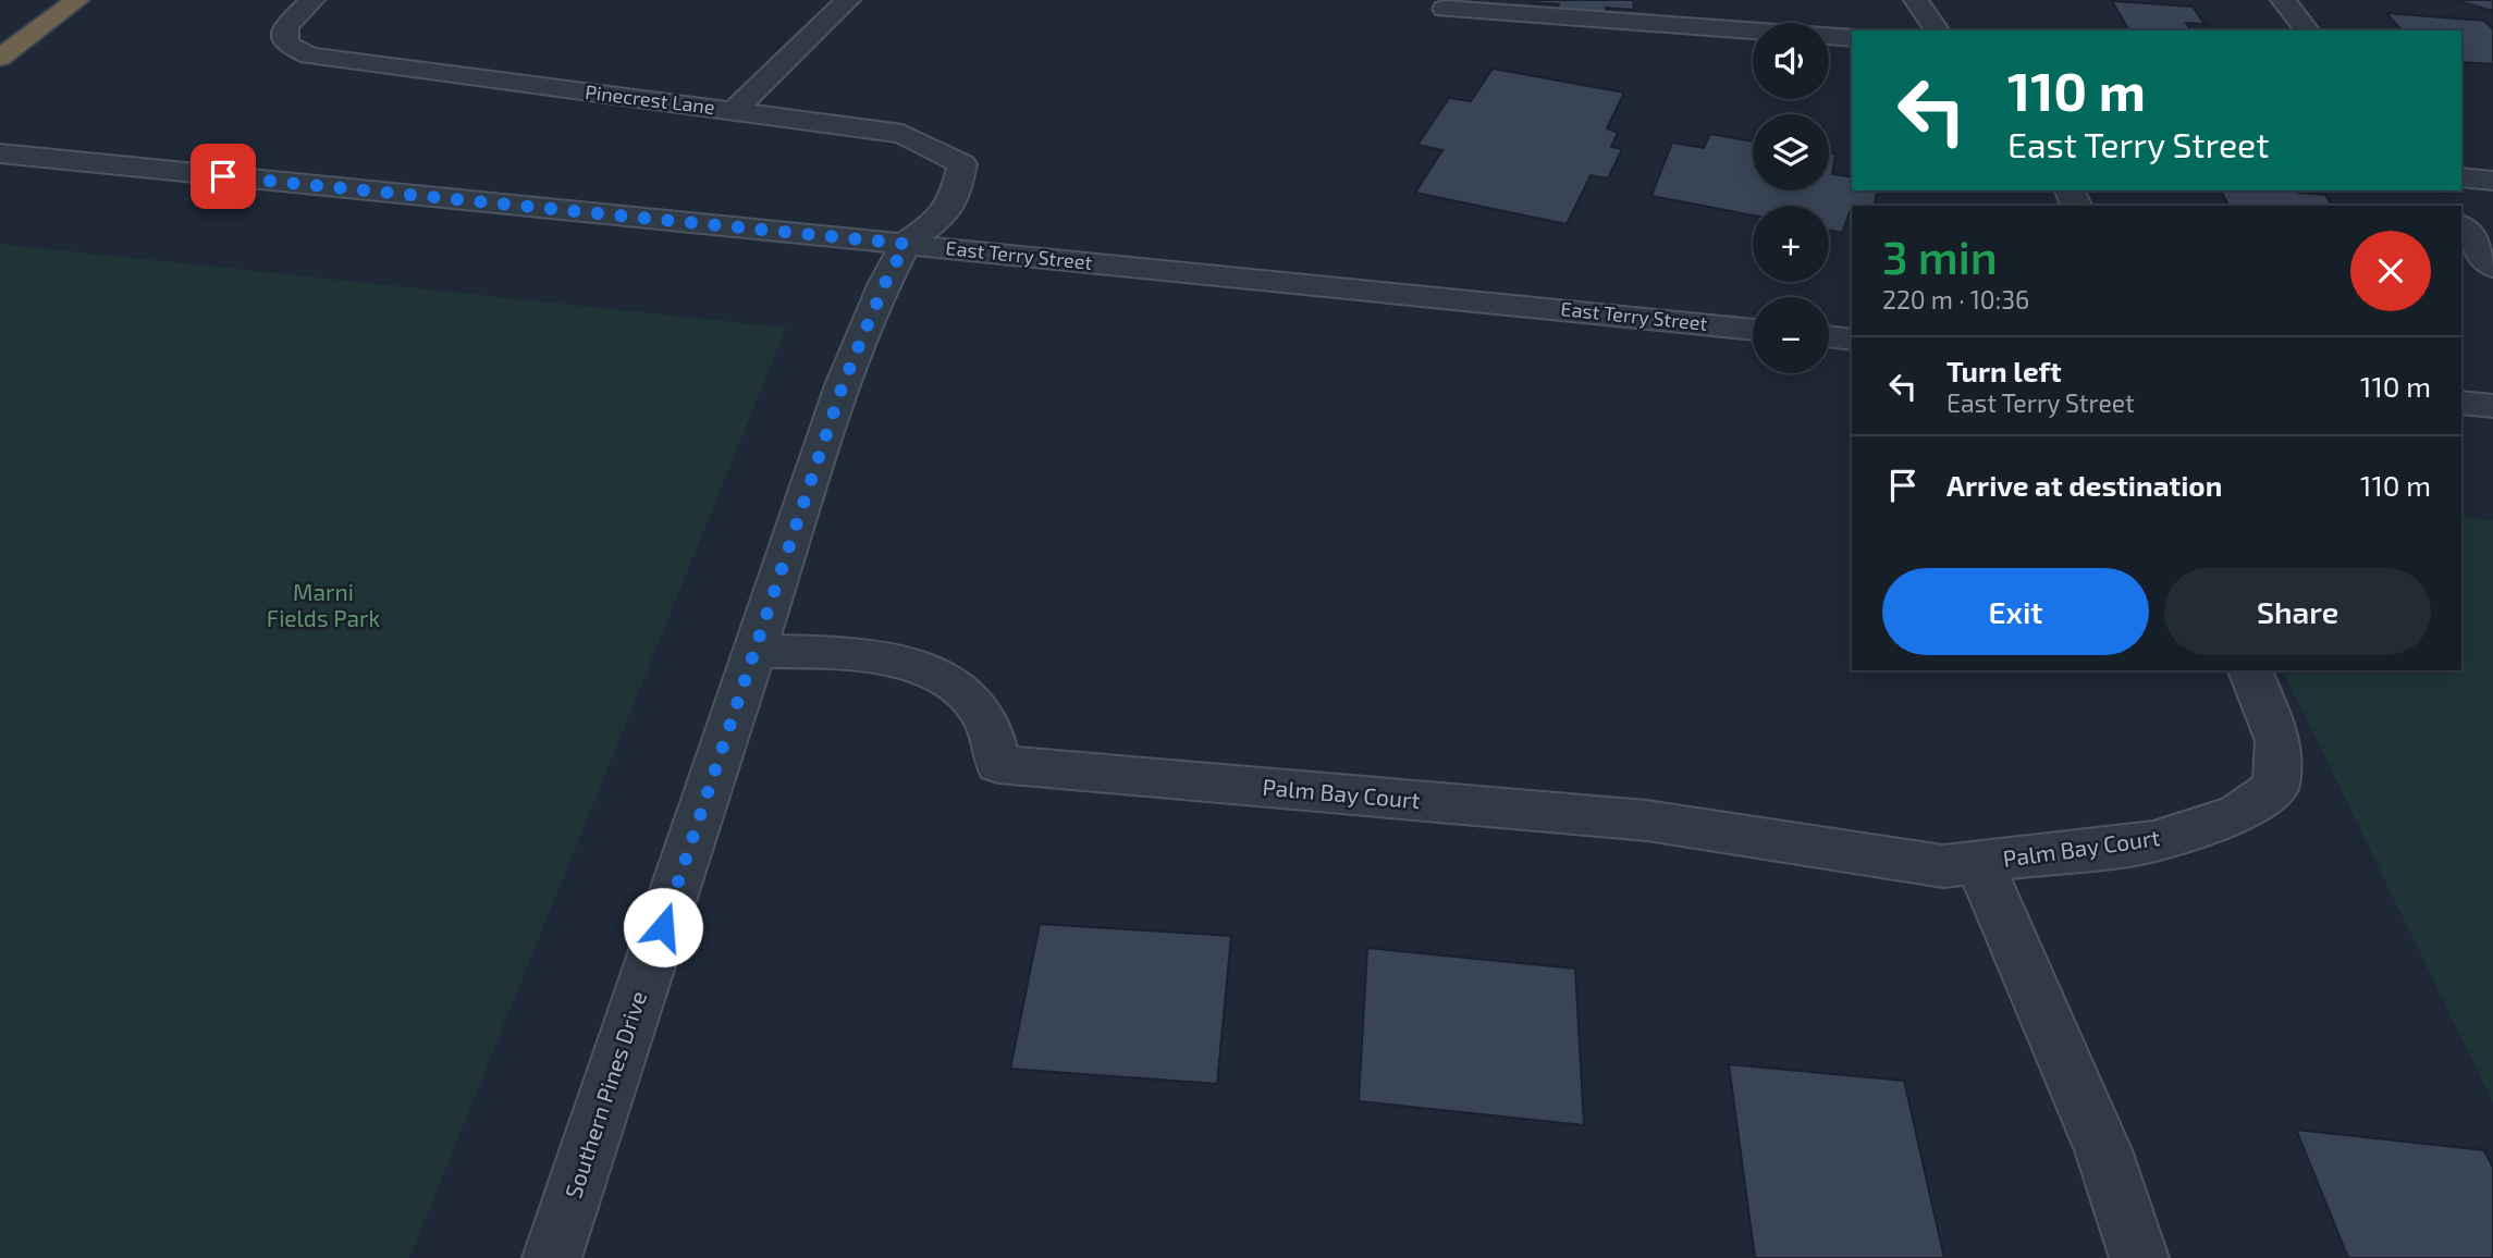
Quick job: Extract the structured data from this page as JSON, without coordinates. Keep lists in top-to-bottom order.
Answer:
{
  "streets": {
    "street": [
      "Pinecrest Lane",
      "East Terry Street",
      "Palm Bay Court",
      "Southern Pines Drive"
    ]
  },
  "crossings": [
    ["Pinecrest Lane", "East Terry Street"],
    ["Pinecrest Lane", "Southern Pines Drive"],
    ["East Terry Street", "Southern Pines Drive"],
    ["Palm Bay Court", "Southern Pines Drive"]
  ],
  "parks": ["Marni Fields Park"],
  "page": {
    "map_buttons": ["+", "−"],
    "turn": ["110 m", "East Terry Street"],
    "heading": ["3 min", "220 m · 10:36"],
    "list": [
      {
        "name": "Turn left",
        "note": "East Terry Street",
        "value": "110 m"
      },
      {
        "name": "Arrive at destination",
        "value": "110 m"
      }
    ],
    "buttons": ["Exit", "Share"]
  }
}
